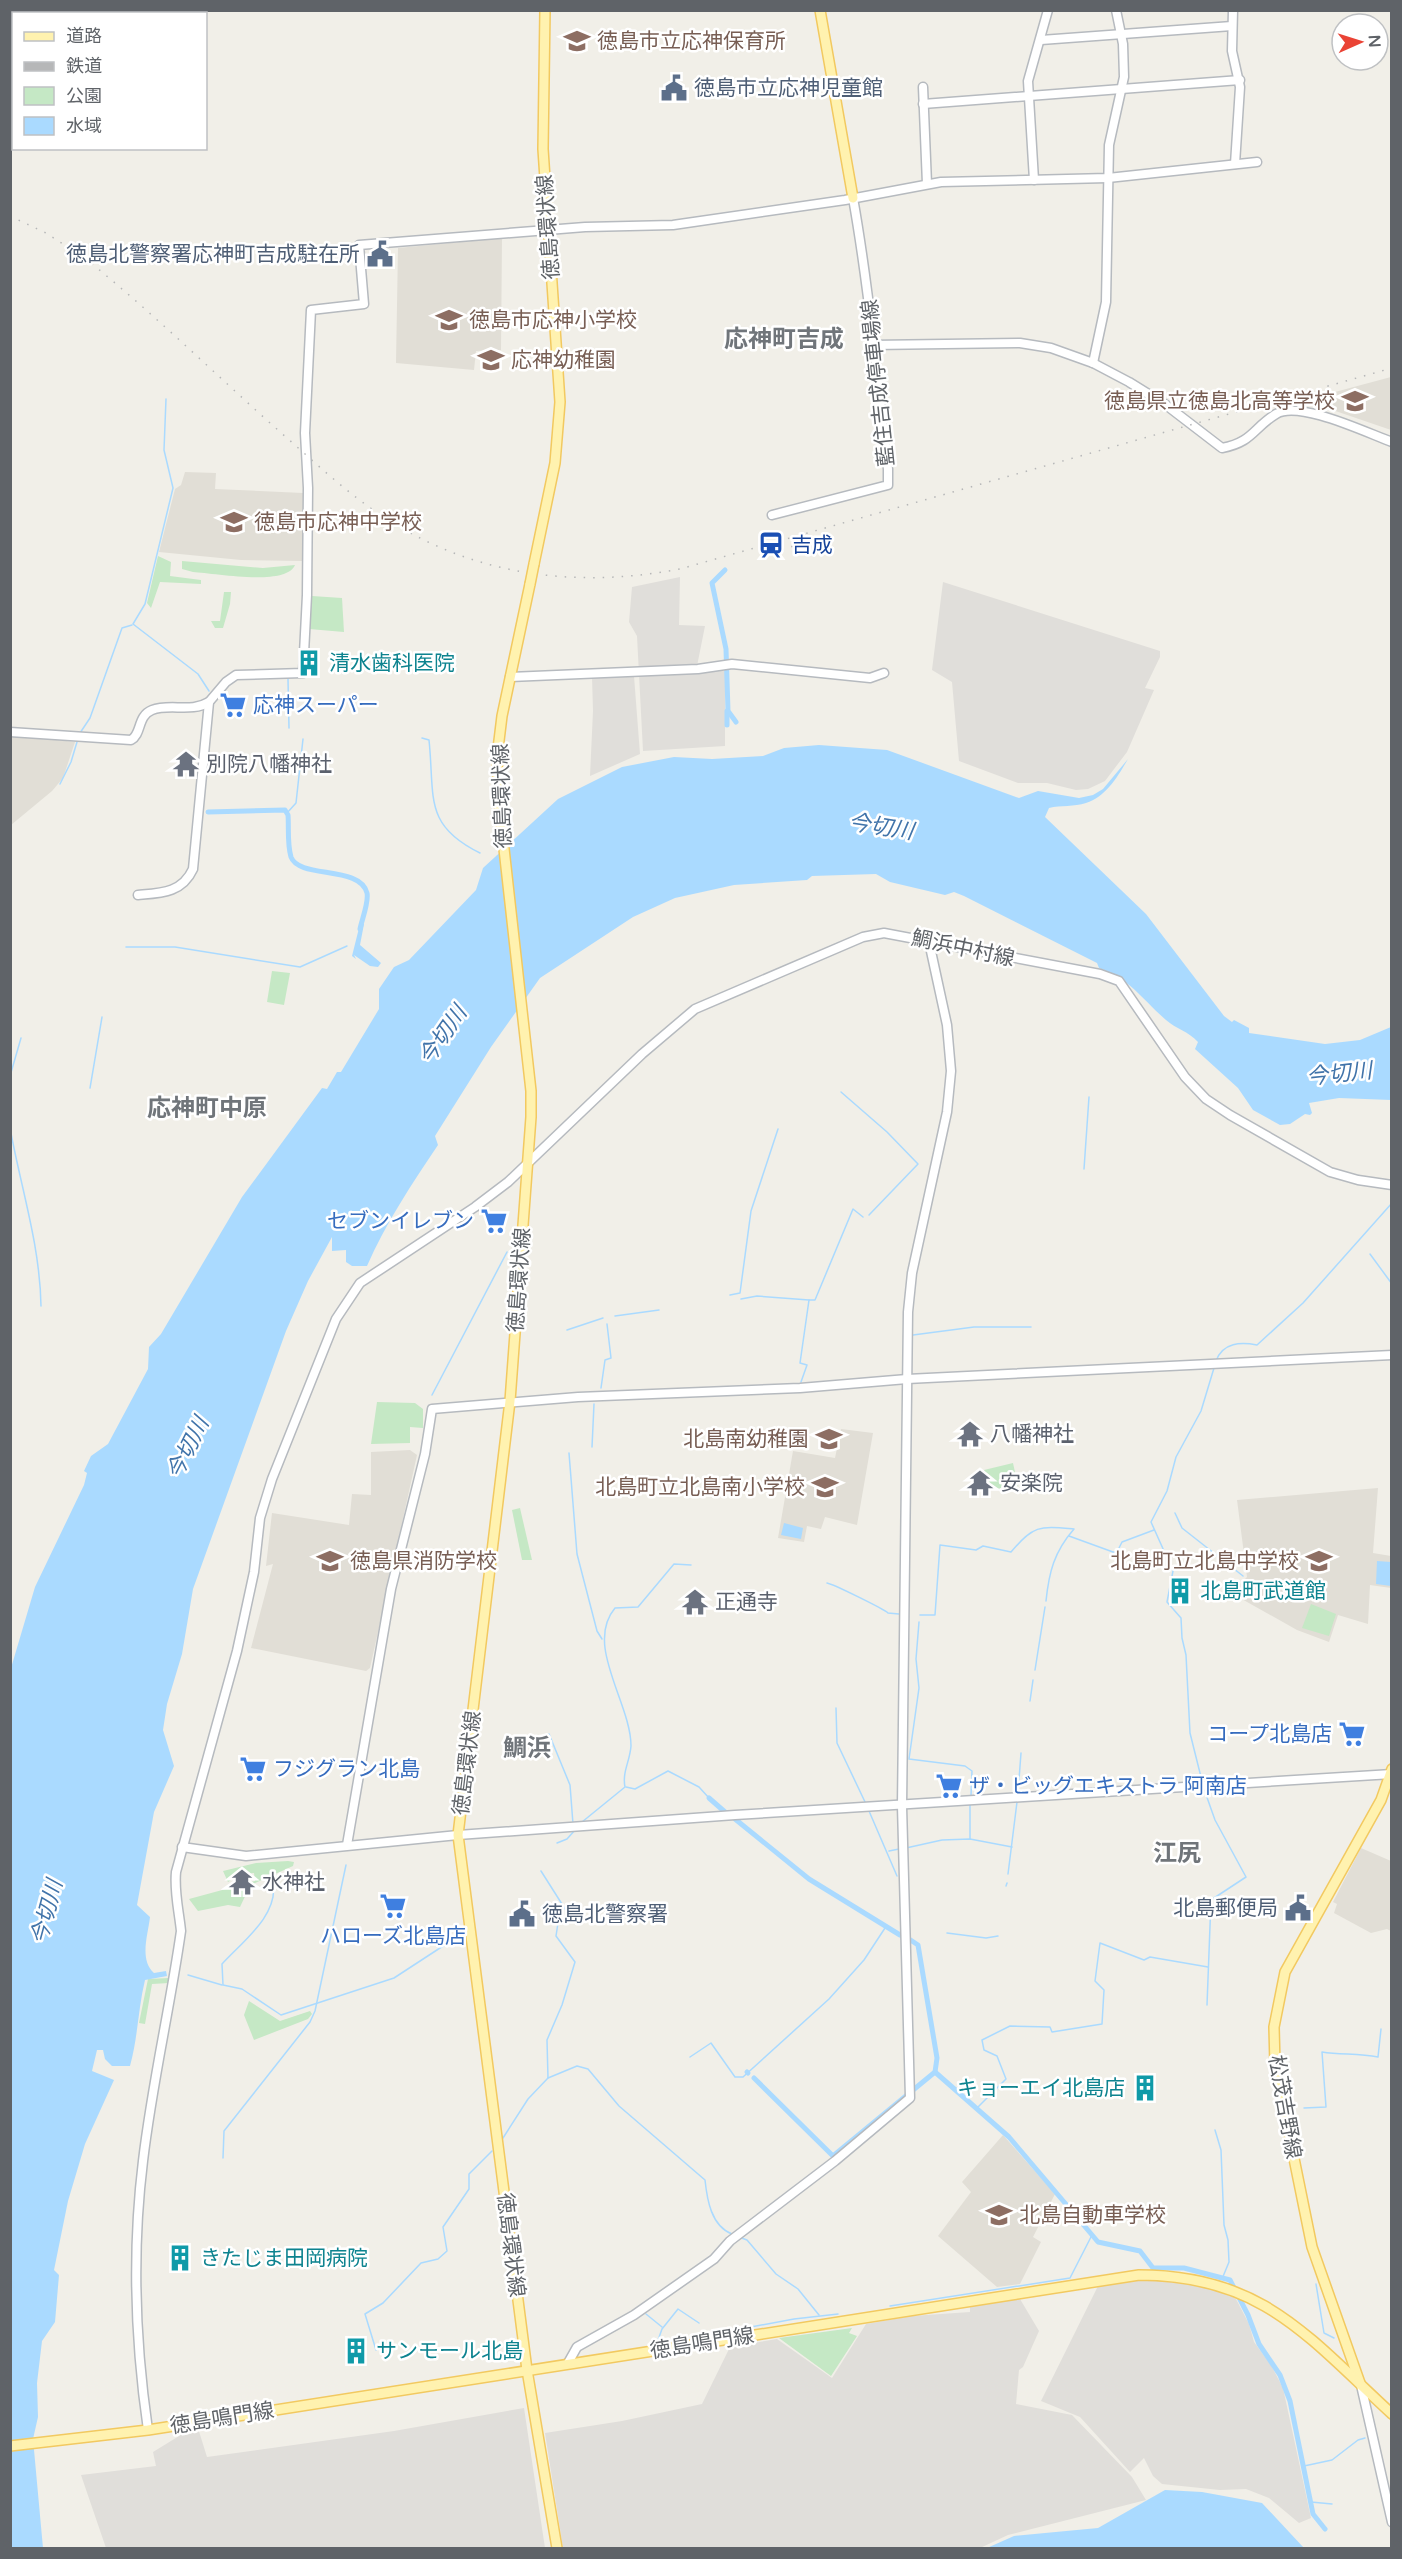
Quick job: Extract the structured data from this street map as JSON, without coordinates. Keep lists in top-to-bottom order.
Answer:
{
  "streets": {
    "main road": ["徳島環状線", "松茂吉野線", "徳島鳴門線"],
    "street": ["藍住吉成停車場線", "鯛浜中村線"]
  },
  "crossings": [
    ["徳島環状線", "鯛浜中村線"],
    ["徳島環状線", "徳島鳴門線"],
    ["鯛浜中村線", "徳島鳴門線"],
    ["松茂吉野線", "徳島鳴門線"]
  ],
  "districts": [
    "応神町吉成",
    "応神町中原",
    "鯛浜",
    "江尻"
  ],
  "water": ["今切川"],
  "places": {
    "school or university": [
      "徳島市立応神保育所",
      "徳島市応神小学校",
      "応神幼稚園",
      "徳島県立徳島北高等学校",
      "徳島市応神中学校",
      "北島南幼稚園",
      "北島町立北島南小学校",
      "徳島県消防学校",
      "北島町立北島中学校",
      "北島自動車学校"
    ],
    "public building": [
      "徳島市立応神児童館",
      "徳島北警察署応神町吉成駐在所",
      "北島郵便局",
      "徳島北警察署"
    ],
    "station": ["吉成"],
    "building": [
      "清水歯科医院",
      "北島町武道館",
      "キョーエイ北島店",
      "きたじま田岡病院",
      "サンモール北島"
    ],
    "supermarket": [
      "応神スーパー",
      "セブンイレブン",
      "コープ北島店",
      "フジグラン北島",
      "ザ・ビッグエキストラ 阿南店",
      "ハローズ北島店"
    ],
    "temple": [
      "別院八幡神社",
      "八幡神社",
      "安楽院",
      "正通寺",
      "水神社"
    ]
  },
  "legend": [
    "道路",
    "鉄道",
    "公園",
    "水域"
  ],
  "north": "right"
}
